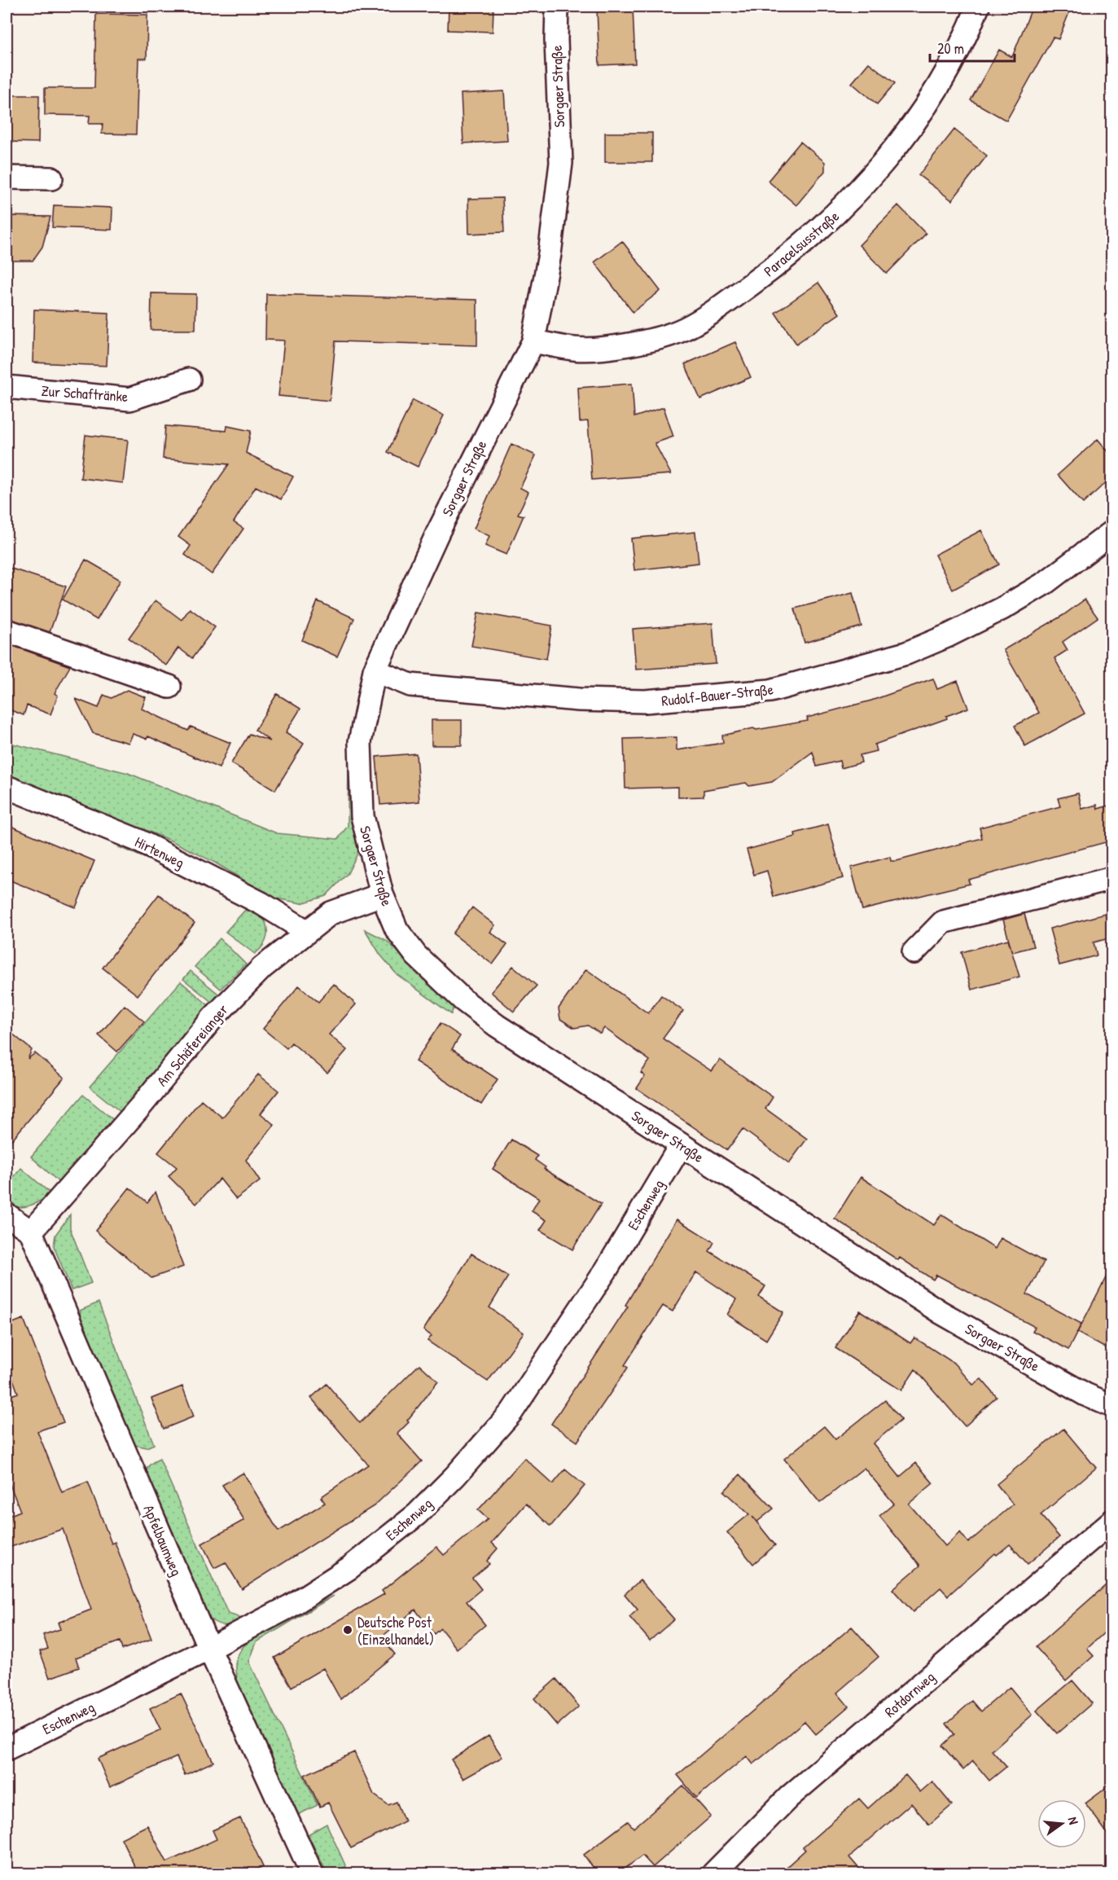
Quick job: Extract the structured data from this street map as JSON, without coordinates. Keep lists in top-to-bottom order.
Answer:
{
  "streets": {
    "street": [
      "Sorgaer Straße",
      "Paracelsusstraße",
      "Zur Schaftränke",
      "Rudolf-Bauer-Straße",
      "Hirtenweg",
      "Am Schäfereianger",
      "Eschenweg",
      "Apfelbaumweg",
      "Rotdornweg"
    ]
  },
  "crossings": [
    ["Sorgaer Straße", "Paracelsusstraße"],
    ["Sorgaer Straße", "Rudolf-Bauer-Straße"],
    ["Sorgaer Straße", "Am Schäfereianger"],
    ["Sorgaer Straße", "Eschenweg"],
    ["Hirtenweg", "Am Schäfereianger"],
    ["Am Schäfereianger", "Apfelbaumweg"],
    ["Eschenweg", "Apfelbaumweg"]
  ],
  "places": ["Deutsche Post (Einzelhandel)"],
  "scale_bar": "20 m",
  "north": "right"
}
